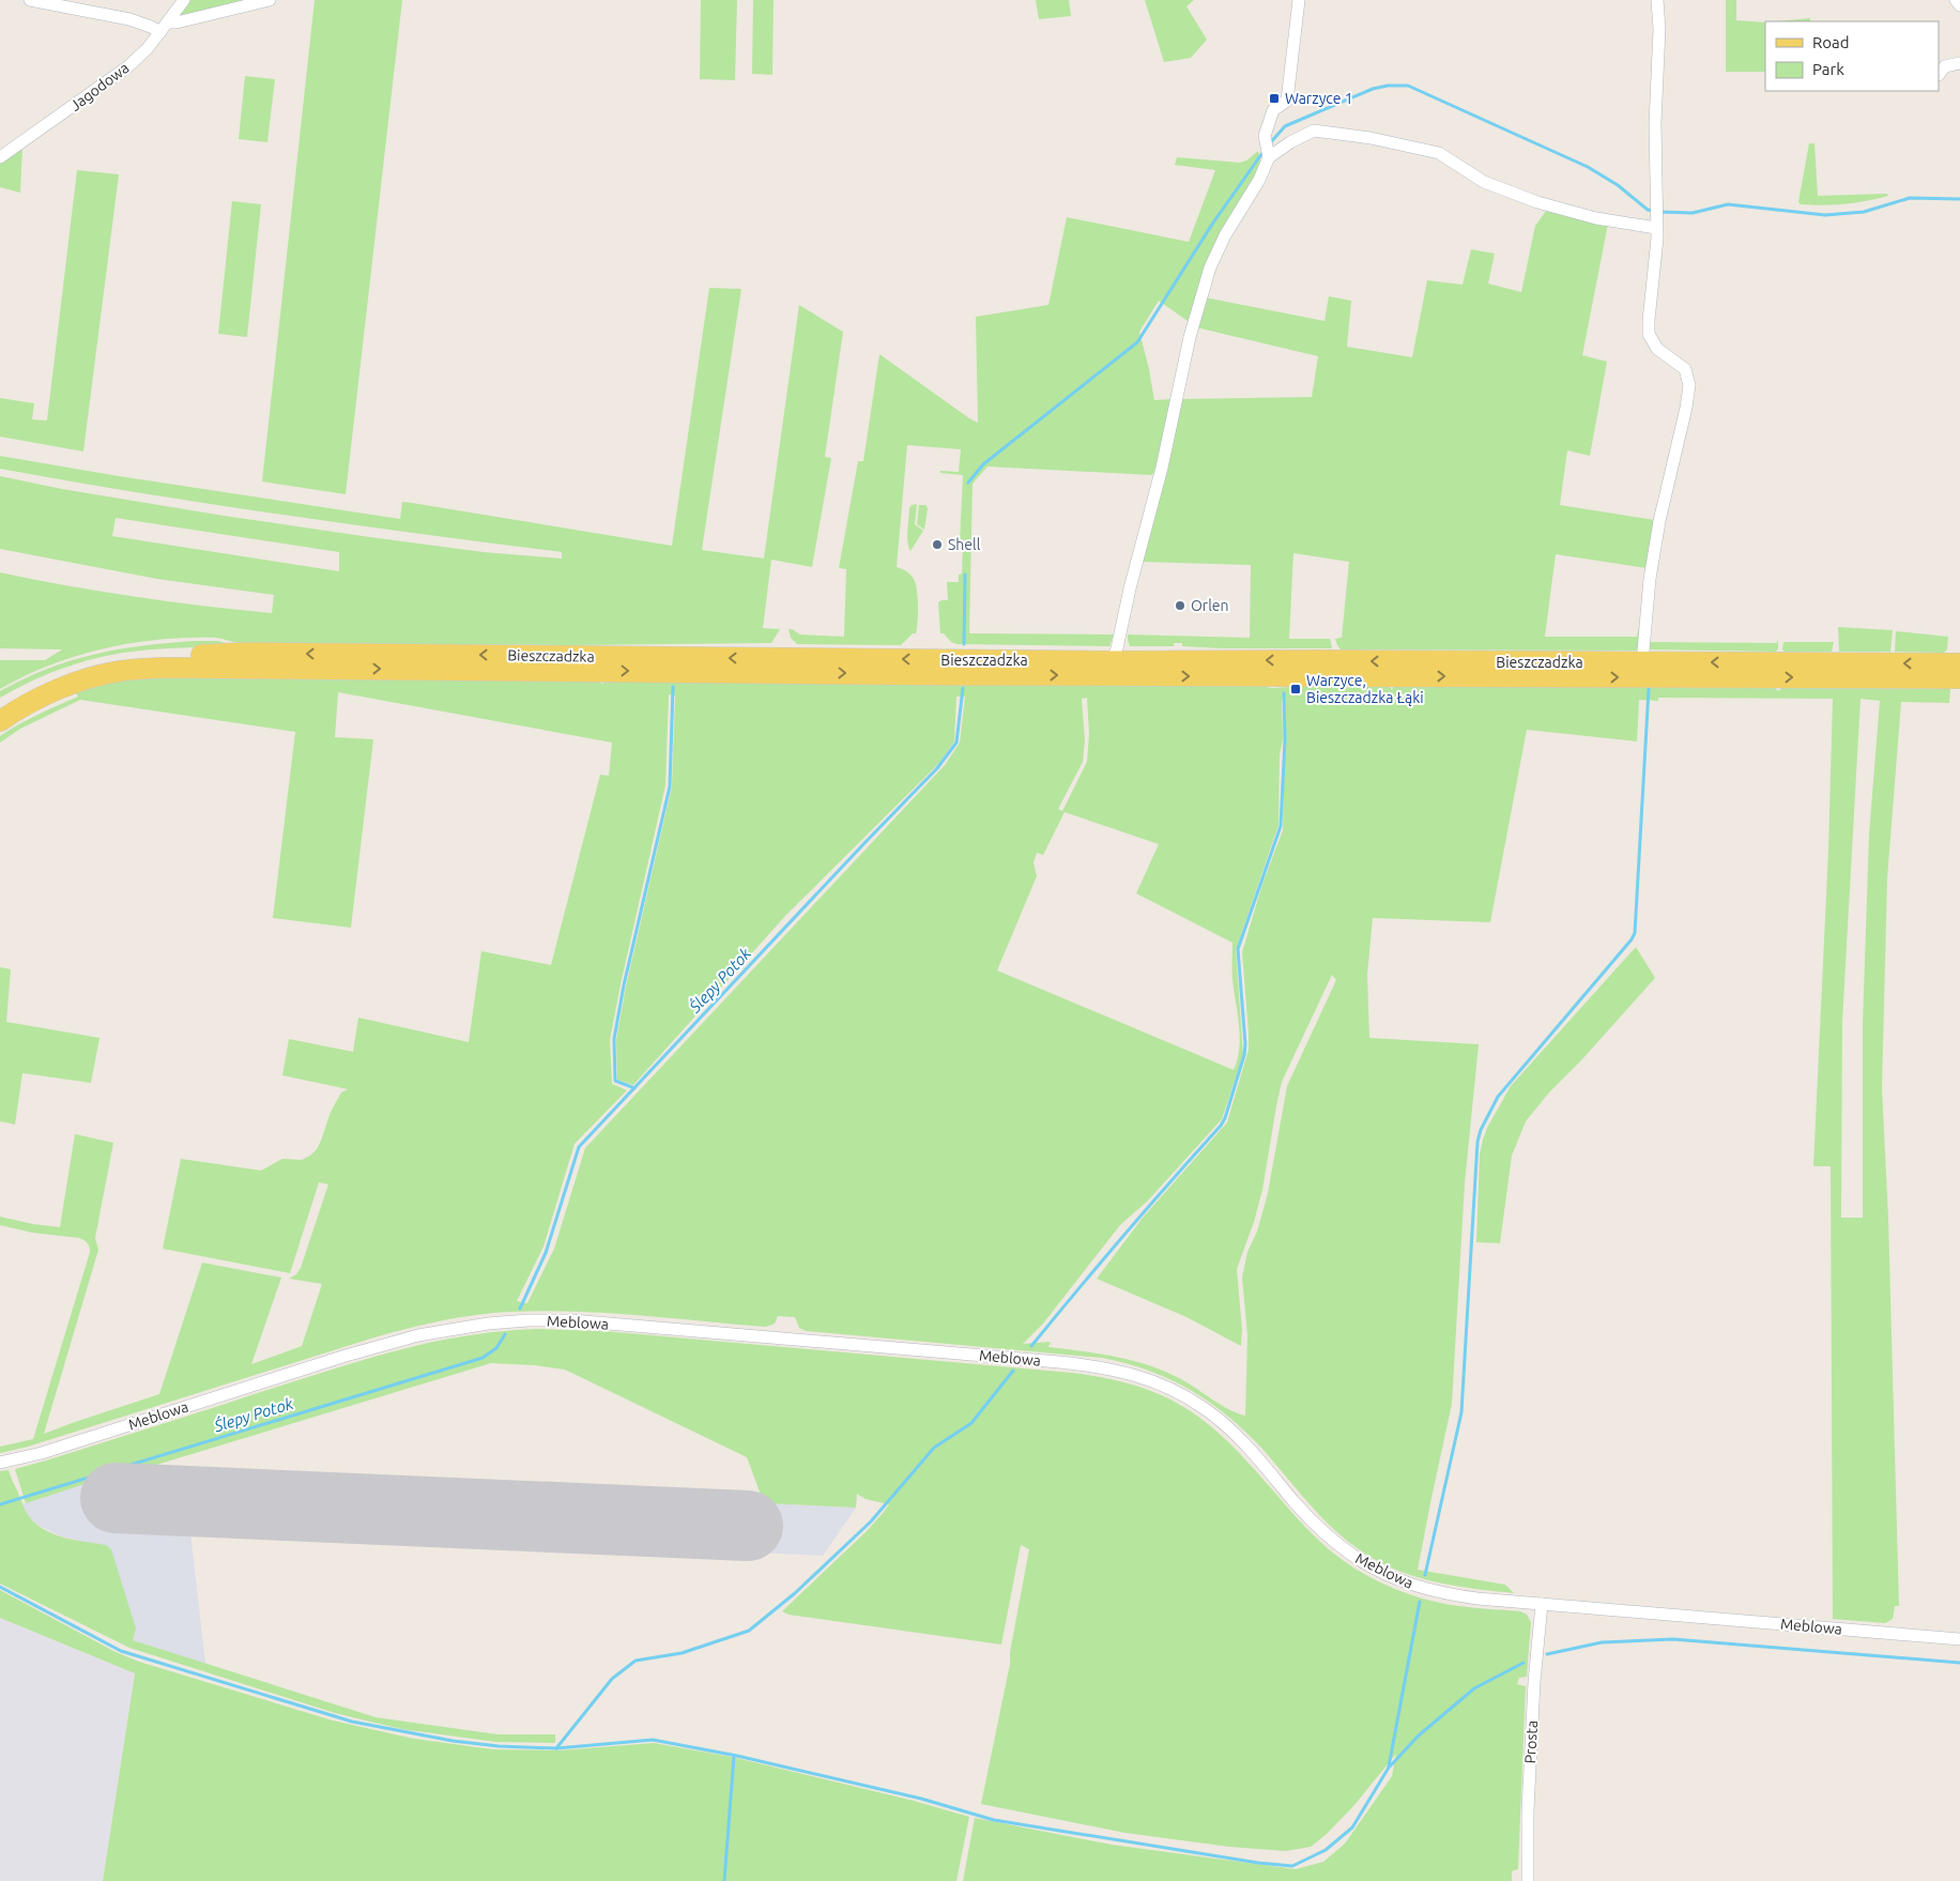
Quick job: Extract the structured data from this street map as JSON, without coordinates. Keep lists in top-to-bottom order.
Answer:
{
  "streets": {
    "main road": ["Bieszczadzka"],
    "street": ["Jagodowa", "Meblowa", "Prosta"]
  },
  "crossings": [
    ["Meblowa", "Prosta"]
  ],
  "water": ["Ślepy Potok"],
  "places": {
    "transit": ["Warzyce 1", "Warzyce, Bieszczadzka Łąki"],
    "other": ["Shell", "Orlen"]
  },
  "legend": ["Road", "Park"]
}
